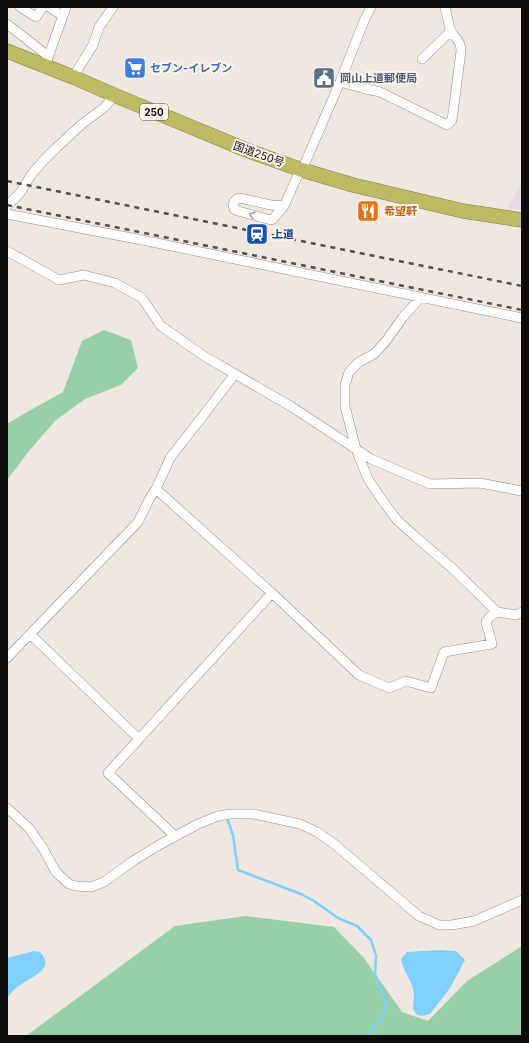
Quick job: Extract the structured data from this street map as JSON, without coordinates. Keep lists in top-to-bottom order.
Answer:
{
  "streets": {
    "highway": ["250", "国道250号"]
  },
  "places": {
    "supermarket": ["セブン-イレブン"],
    "public building": ["岡山上道郵便局"],
    "restaurant": ["希望軒"],
    "station": ["上道"]
  }
}
